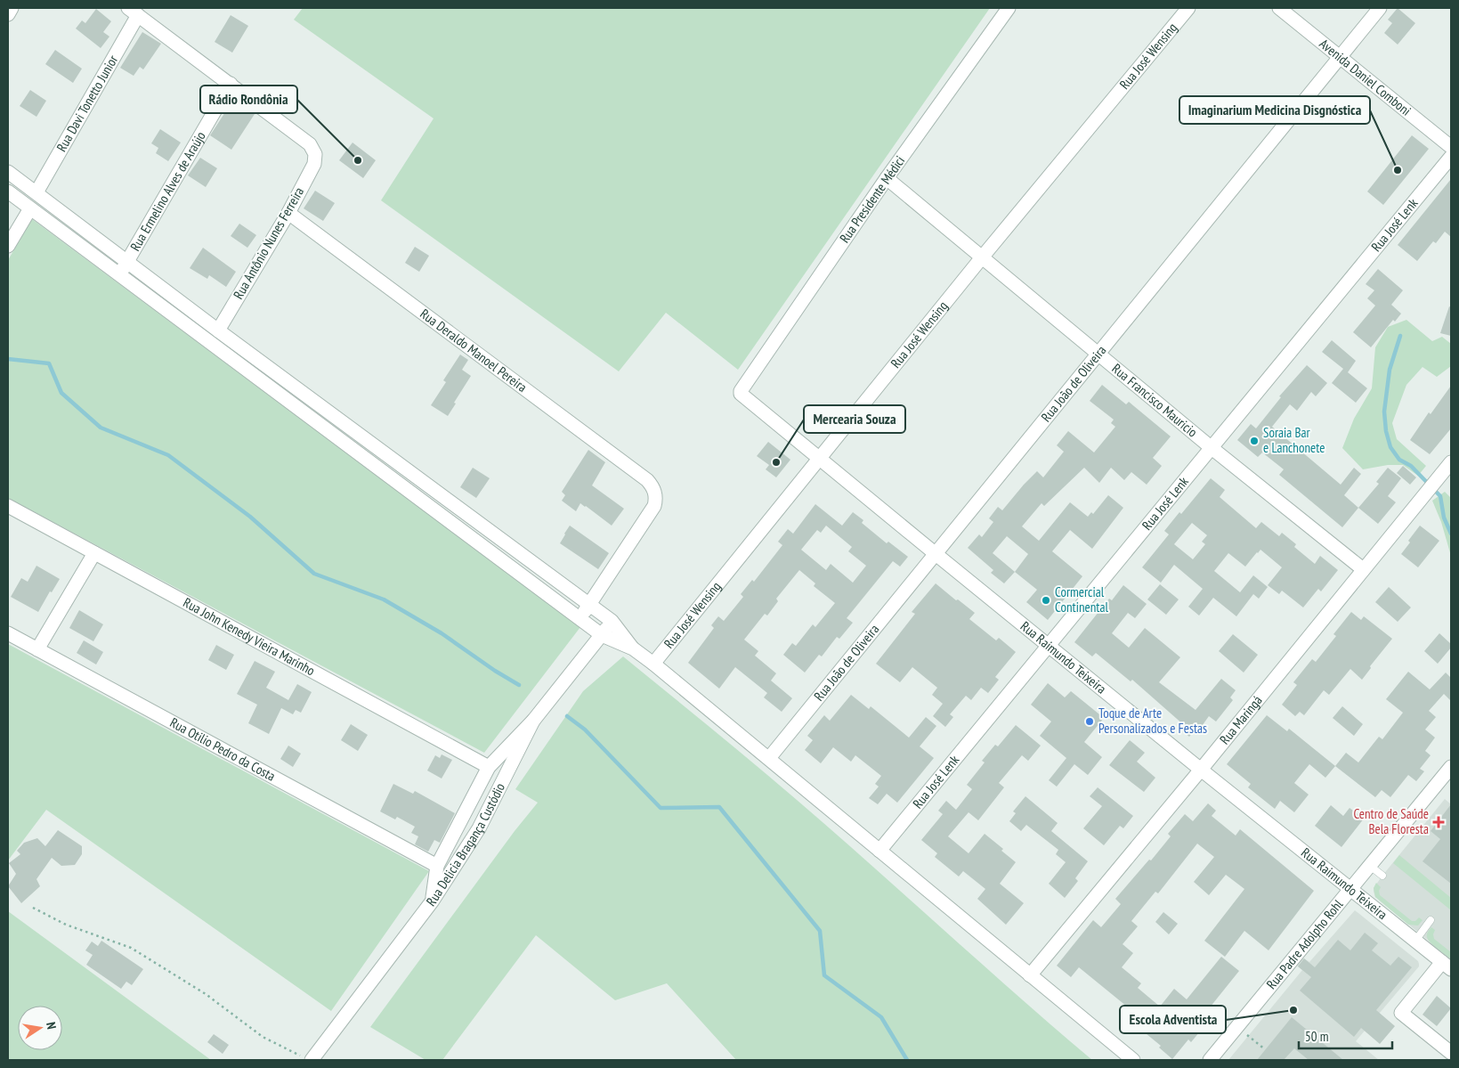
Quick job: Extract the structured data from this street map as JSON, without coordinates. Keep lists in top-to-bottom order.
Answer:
{
  "streets": {
    "street": [
      "Rua José Wensing",
      "Avenida Daniel Comboni",
      "Rua Davi Tonetto Junior",
      "Rua Ermelino Alves de Araújo",
      "Rua Presidente Médici",
      "Rua José Lenk",
      "Rua Antônio Nunes Ferreira",
      "Rua Deraldo Manoel Pereira",
      "Rua João de Oliveira",
      "Rua Francisco Mauricio",
      "Rua John Kenedy Vieira Marinho",
      "Rua Raimundo Teixeira",
      "Rua Maringá",
      "Rua Otilio Pedro da Costa",
      "Rua Delicia Bragança Custódio",
      "Rua Padre Adolpho Rohl"
    ]
  },
  "crossings": [
    ["Rua José Wensing", "Rua Francisco Mauricio"],
    ["Rua José Wensing", "Rua Raimundo Teixeira"],
    ["Avenida Daniel Comboni", "Rua João de Oliveira"],
    ["Rua Ermelino Alves de Araújo", "Rua Antônio Nunes Ferreira"],
    ["Rua Presidente Médici", "Rua Francisco Mauricio"],
    ["Rua Presidente Médici", "Rua Raimundo Teixeira"],
    ["Rua José Lenk", "Rua Francisco Mauricio"],
    ["Rua José Lenk", "Rua Raimundo Teixeira"],
    ["Rua Antônio Nunes Ferreira", "Rua Deraldo Manoel Pereira"],
    ["Rua João de Oliveira", "Rua Francisco Mauricio"],
    ["Rua João de Oliveira", "Rua Raimundo Teixeira"],
    ["Rua Francisco Mauricio", "Rua Maringá"],
    ["Rua John Kenedy Vieira Marinho", "Rua Delicia Bragança Custódio"],
    ["Rua Raimundo Teixeira", "Rua Maringá"],
    ["Rua Raimundo Teixeira", "Rua Padre Adolpho Rohl"],
    ["Rua Otilio Pedro da Costa", "Rua Delicia Bragança Custódio"]
  ],
  "places": {
    "other": [
      "Rádio Rondônia",
      "Imaginarium Medicina Disgnóstica",
      "Soraia Bar e Lanchonete",
      "Mercearia Souza",
      "Cormercial Continental",
      "Toque de Arte Personalizados e Festas",
      "Escola Adventista"
    ],
    "health": ["Centro de Saúde Bela Floresta"]
  },
  "scale_bar": "50 m",
  "north": "right"
}
